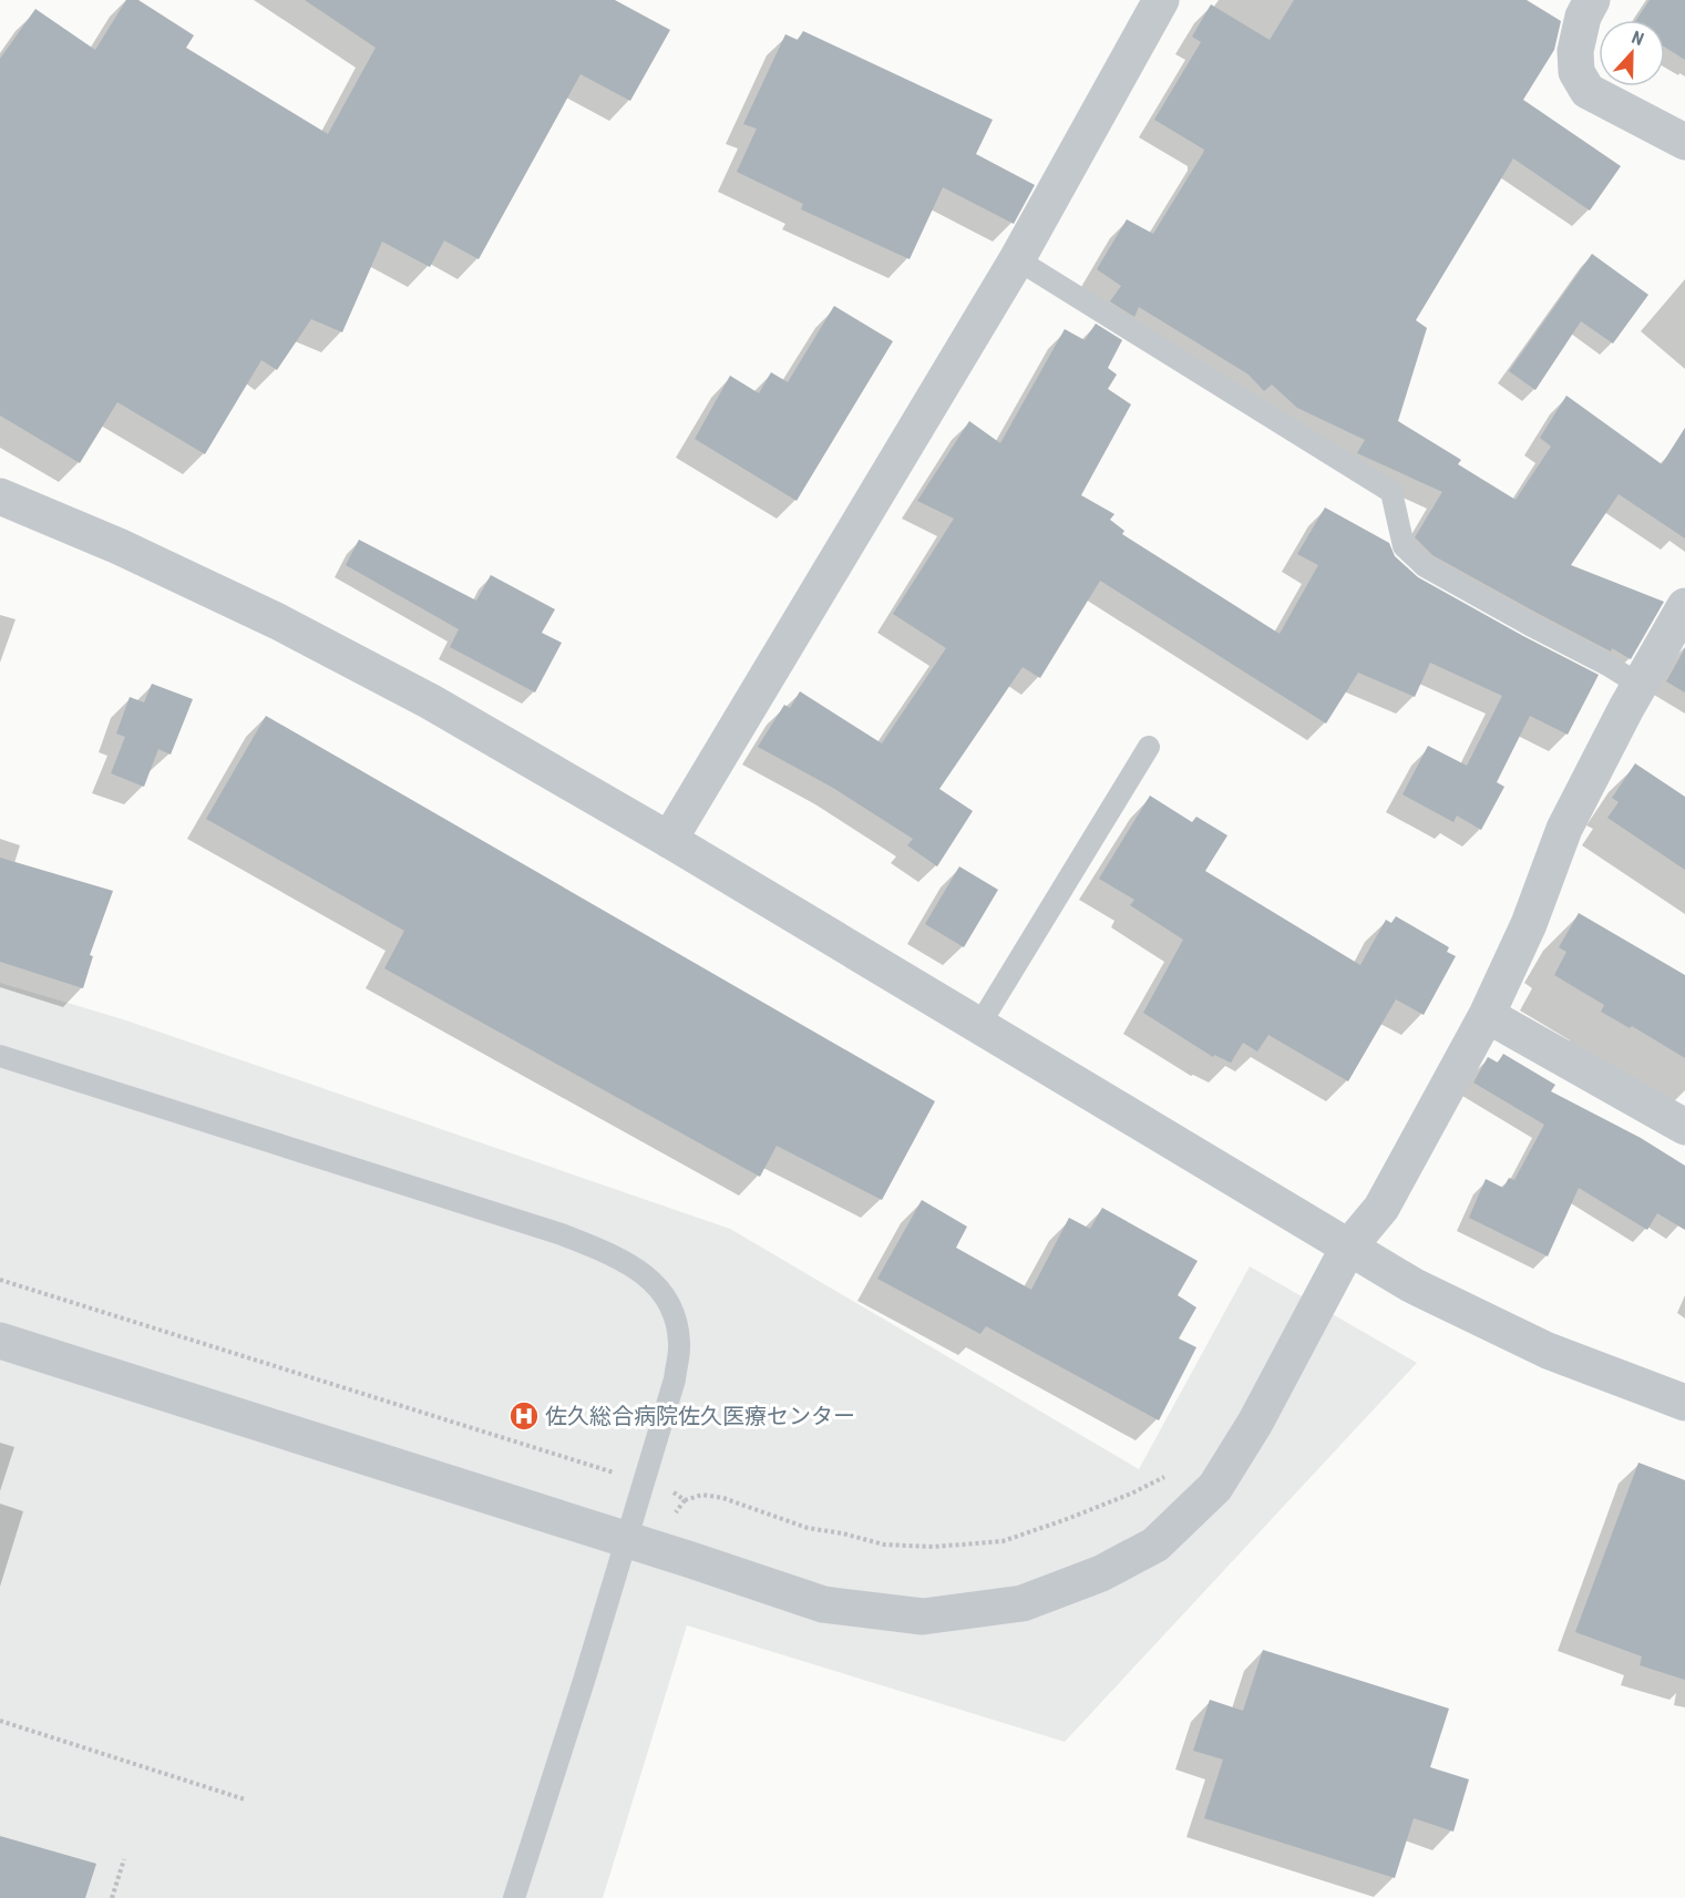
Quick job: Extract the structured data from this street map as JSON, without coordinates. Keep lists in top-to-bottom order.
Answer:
{
  "places": {
    "hospital": ["佐久総合病院佐久医療センター"]
  },
  "north": "top"
}
